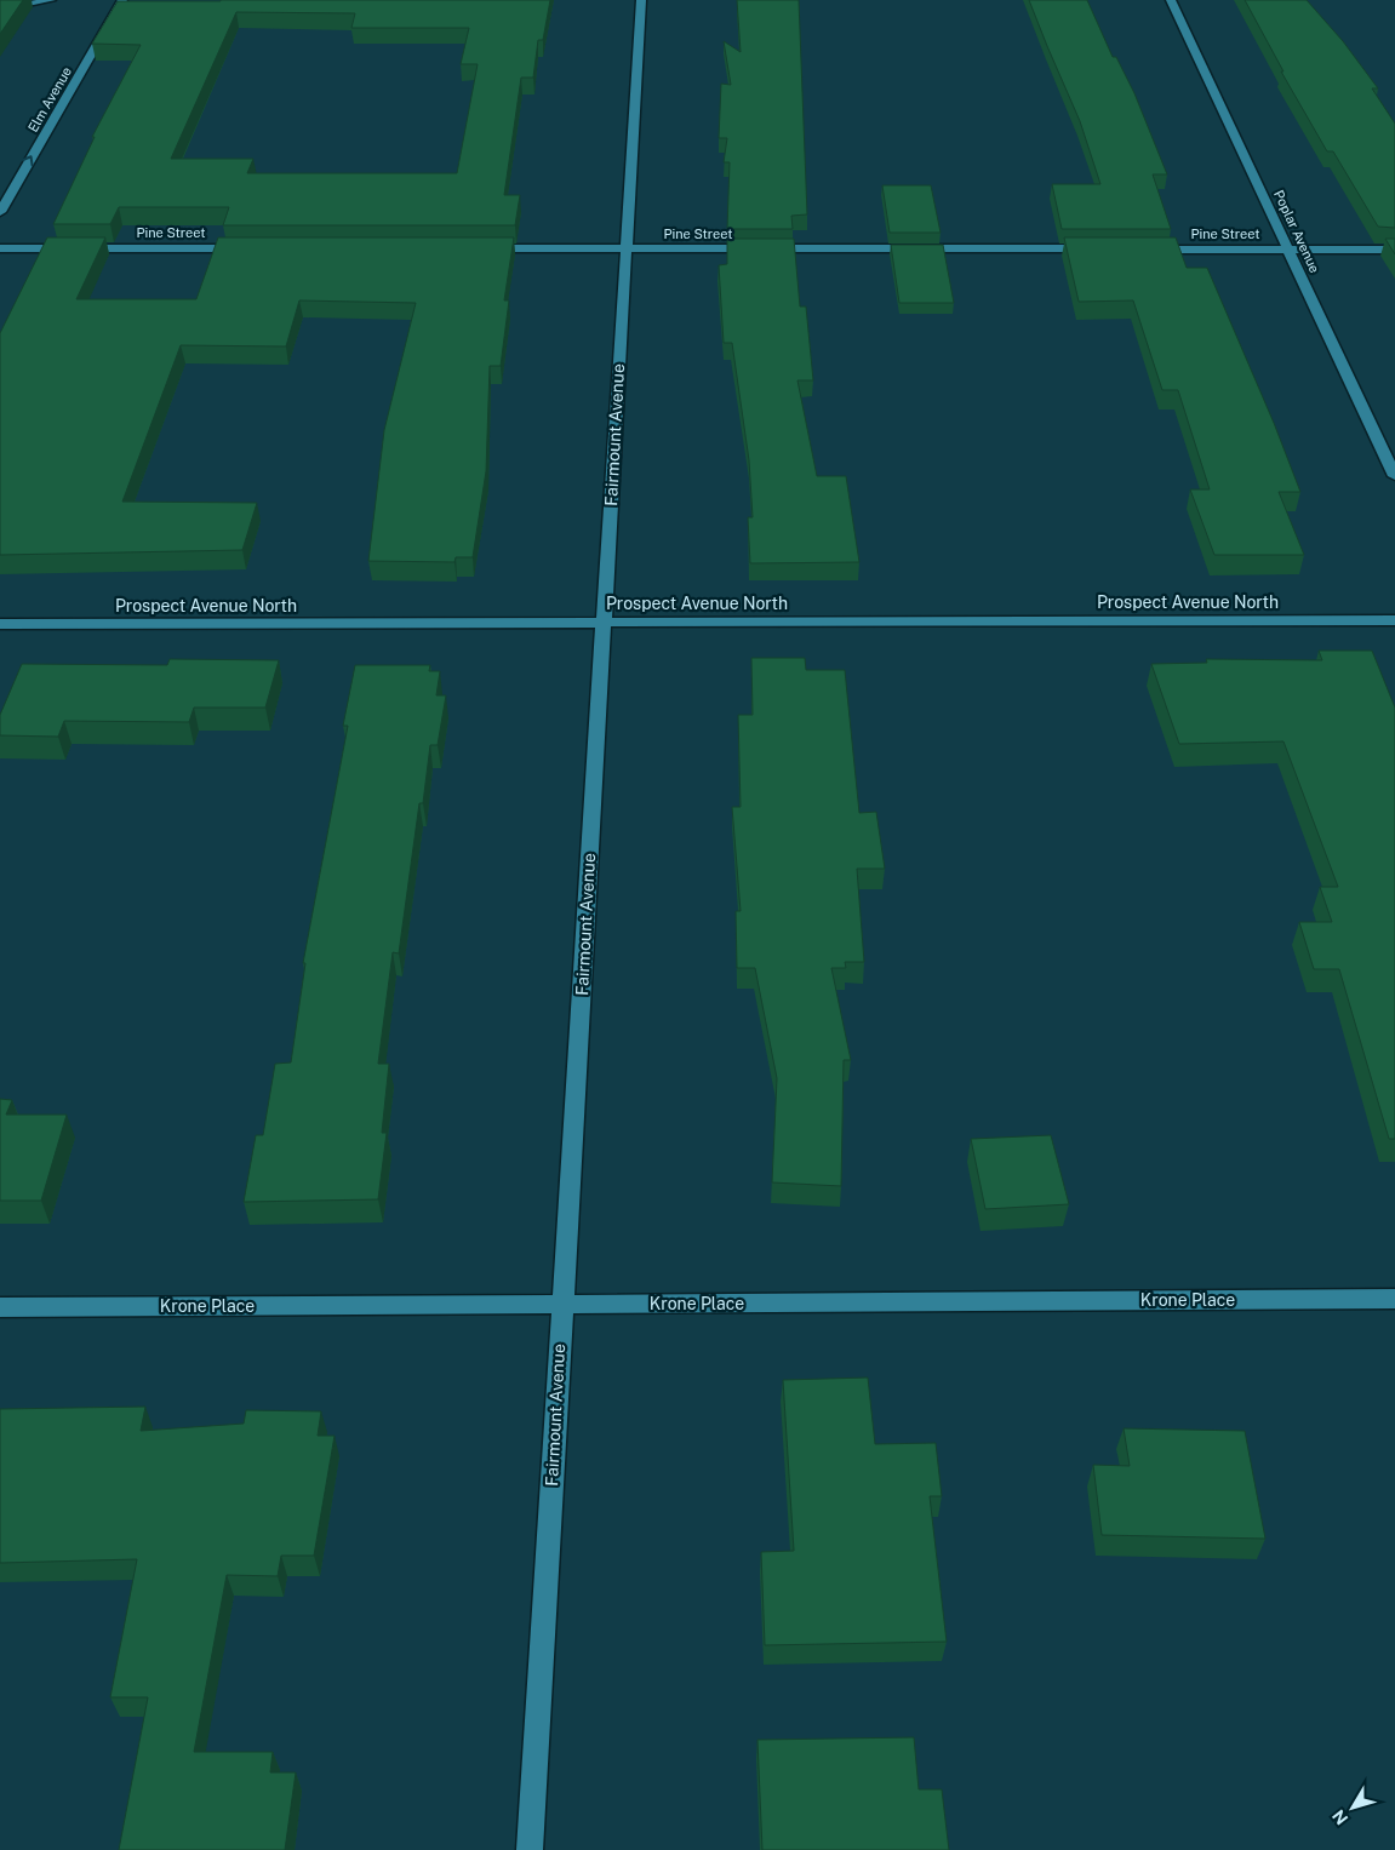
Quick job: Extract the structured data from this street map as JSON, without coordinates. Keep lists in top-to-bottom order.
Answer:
{
  "streets": {
    "street": [
      "Elm Avenue",
      "Poplar Avenue",
      "Pine Street",
      "Fairmount Avenue",
      "Prospect Avenue North",
      "Krone Place"
    ]
  },
  "crossings": [
    ["Poplar Avenue", "Pine Street"],
    ["Pine Street", "Fairmount Avenue"],
    ["Fairmount Avenue", "Prospect Avenue North"],
    ["Fairmount Avenue", "Krone Place"]
  ],
  "one_way": ["Elm Avenue"],
  "north": "bottom left"
}
